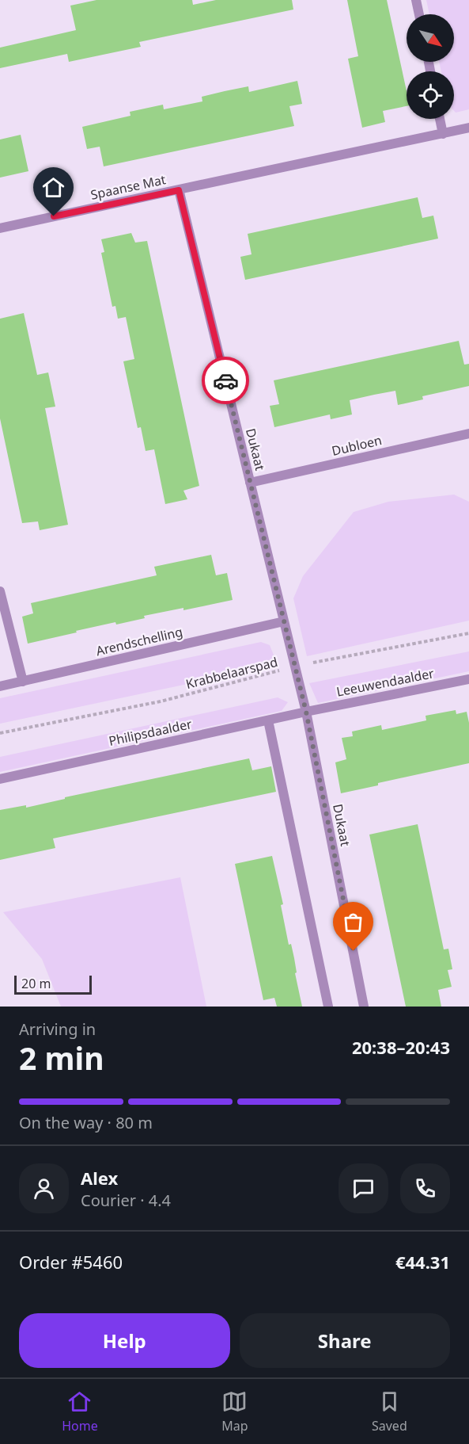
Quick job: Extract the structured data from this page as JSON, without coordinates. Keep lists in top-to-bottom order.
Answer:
{
  "streets": {
    "street": [
      "Spaanse Mat",
      "Dubloen",
      "Dukaat",
      "Arendschelling",
      "Leeuwendaalder",
      "Philipsdaalder"
    ],
    "path": ["Krabbelaarspad"]
  },
  "crossings": [
    ["Spaanse Mat", "Dukaat"],
    ["Dubloen", "Dukaat"],
    ["Dukaat", "Arendschelling"],
    ["Dukaat", "Krabbelaarspad"],
    ["Dukaat", "Leeuwendaalder"],
    ["Dukaat", "Philipsdaalder"],
    ["Leeuwendaalder", "Philipsdaalder"]
  ],
  "scale_bar": "20 m",
  "north": "bottom right",
  "page": {
    "scale": "20 m",
    "heading": ["2 min", "Arriving in", "20:38–20:43"],
    "panel": [
      "Alex",
      "Courier · 4.4",
      "Order #5460",
      "€44.31"
    ],
    "bar": "On the way · 80 m",
    "buttons": ["Help", "Share"],
    "tabs": ["Home", "Map", "Saved"]
  }
}
